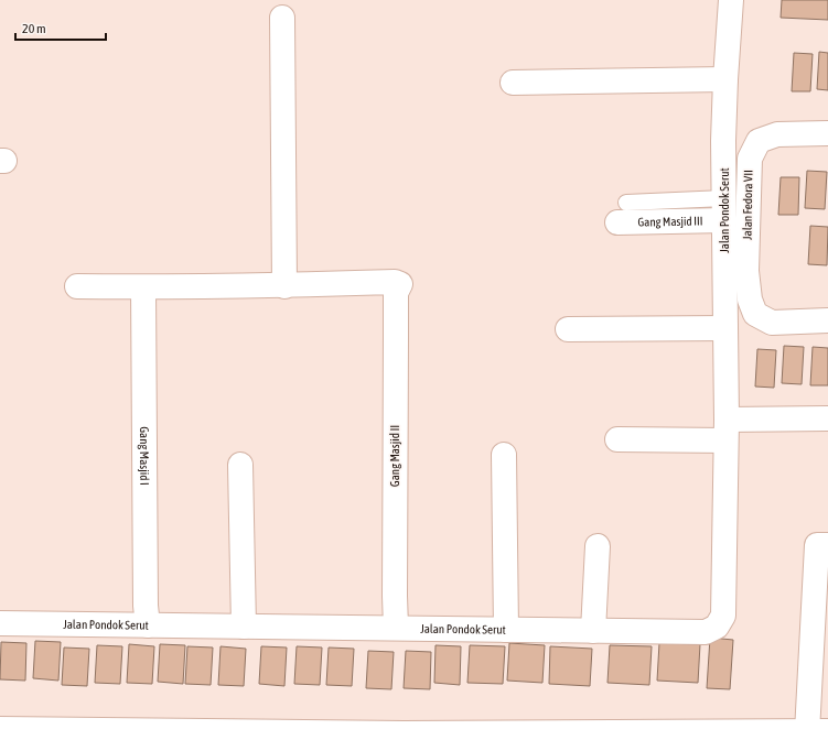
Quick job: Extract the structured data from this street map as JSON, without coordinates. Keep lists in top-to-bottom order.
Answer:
{
  "streets": {
    "street": [
      "Jalan Fedora VII",
      "Jalan Pondok Serut",
      "Gang Masjid III",
      "Gang Masjid I",
      "Gang Masjid II"
    ]
  },
  "crossings": [
    ["Jalan Pondok Serut", "Gang Masjid III"],
    ["Jalan Pondok Serut", "Gang Masjid I"],
    ["Jalan Pondok Serut", "Gang Masjid II"]
  ],
  "scale_bar": "20 m"
}
